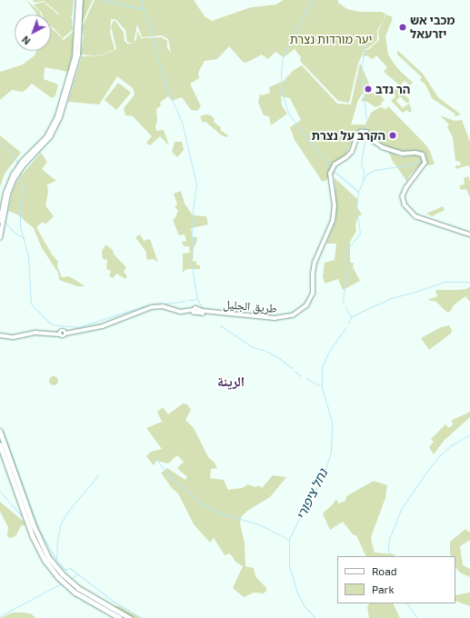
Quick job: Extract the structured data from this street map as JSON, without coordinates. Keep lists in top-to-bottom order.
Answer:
{
  "streets": {
    "main road": ["طريق الجليل"]
  },
  "districts": ["الرينة"],
  "water": ["נחל ציפורי"],
  "parks": ["יער מורדות נצרת"],
  "places": ["מכבי אש יזרעאל", "הר נדב", "הקרב על נצרת"],
  "legend": ["Road", "Park"],
  "north": "bottom left"
}
